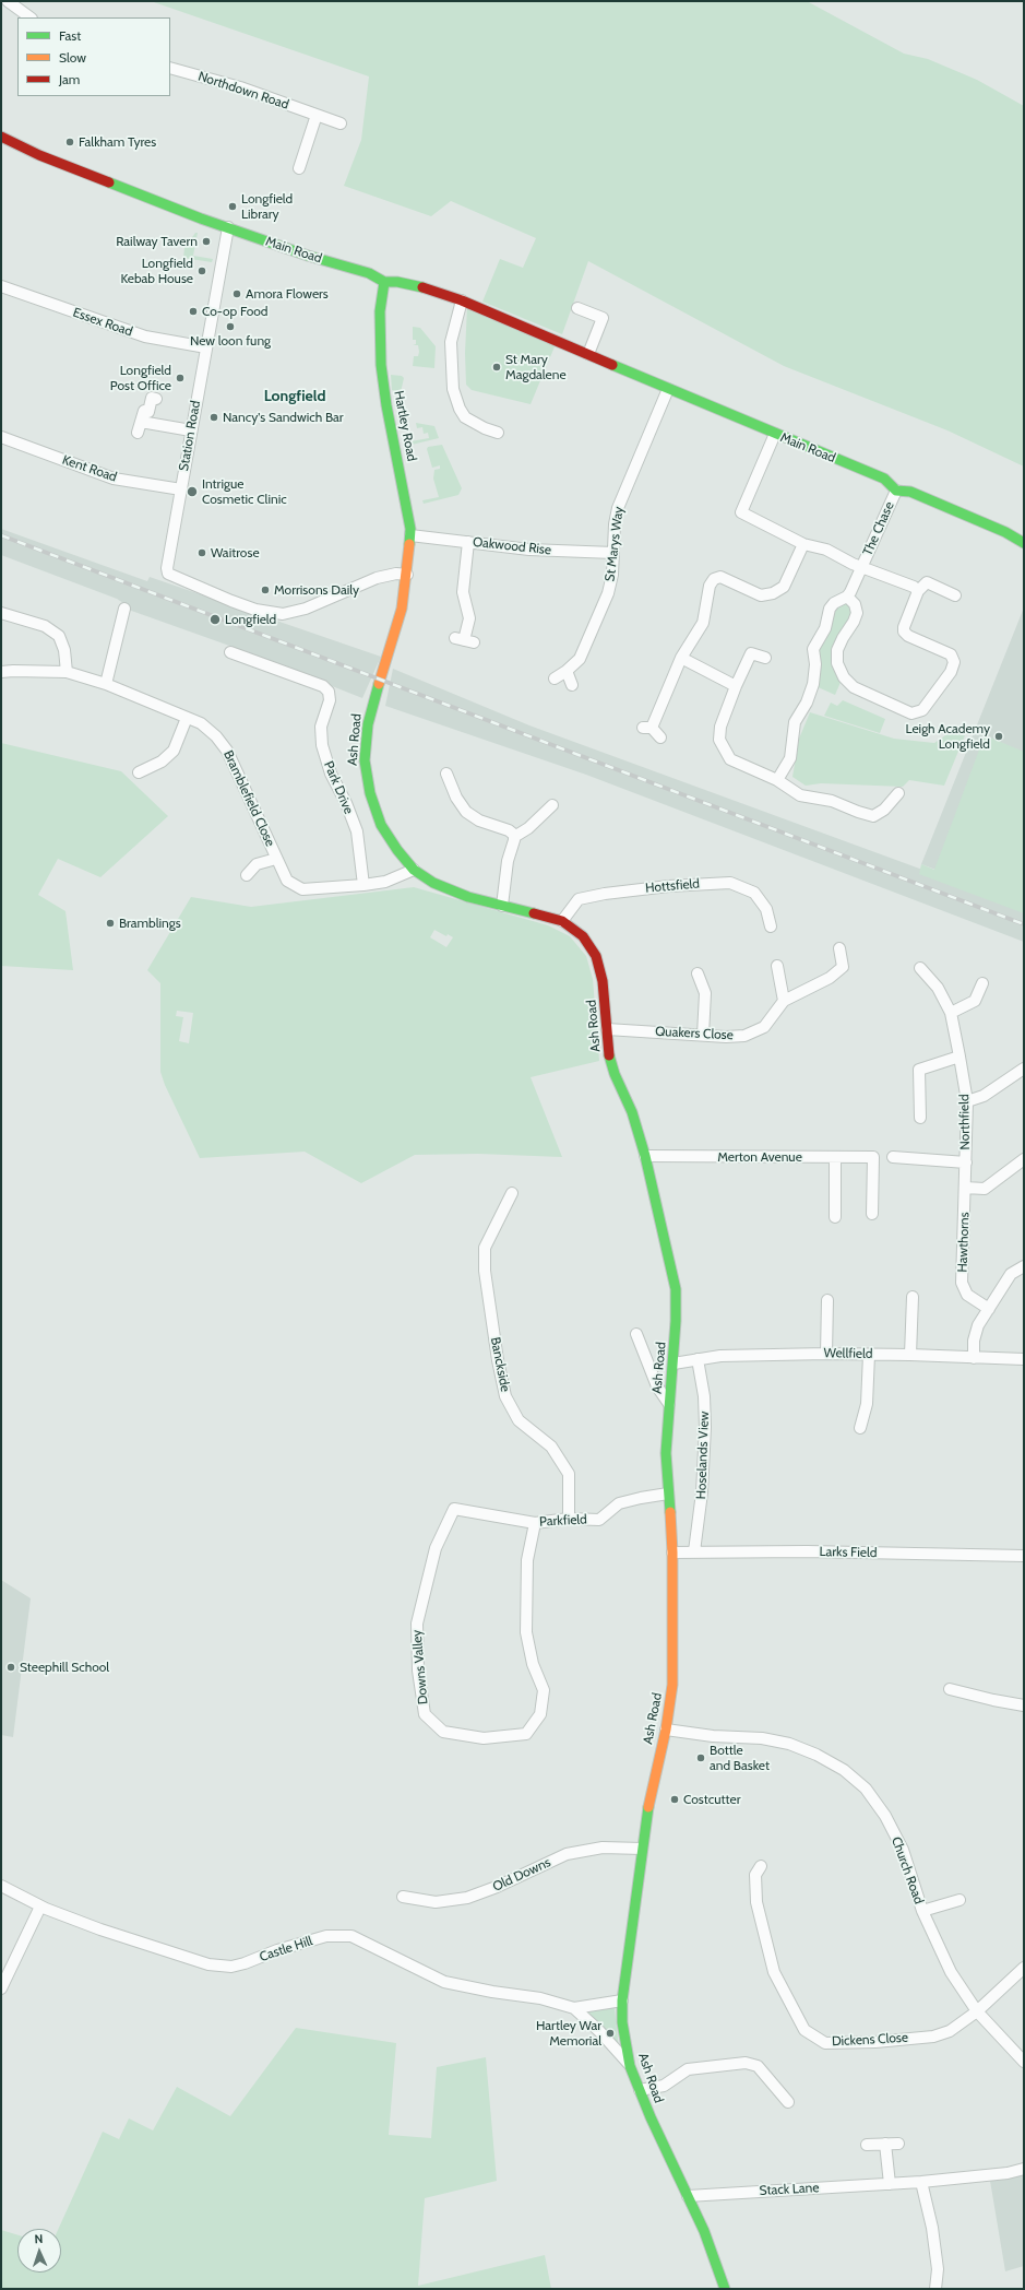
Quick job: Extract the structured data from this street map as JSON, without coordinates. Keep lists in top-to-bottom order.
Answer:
{
  "streets": {
    "street": [
      "Northdown Road",
      "Main Road",
      "Essex Road",
      "Hartley Road",
      "Station Road",
      "Kent Road",
      "The Chase",
      "St Marys Way",
      "Oakwood Rise",
      "Ash Road",
      "Park Drive",
      "Bramblefield Close",
      "Hottsfield",
      "Quakers Close",
      "Northfield",
      "Merton Avenue",
      "Hawthorns",
      "Wellfield",
      "Banckside",
      "Hoselands View",
      "Parkfield",
      "Larks Field",
      "Downs Valley",
      "Church Road",
      "Old Downs",
      "Castle Hill",
      "Dickens Close",
      "Stack Lane"
    ]
  },
  "crossings": [
    ["Main Road", "Hartley Road"],
    ["Main Road", "Station Road"],
    ["Main Road", "The Chase"],
    ["Main Road", "St Marys Way"],
    ["Essex Road", "Station Road"],
    ["Hartley Road", "Station Road"],
    ["Hartley Road", "Oakwood Rise"],
    ["Hartley Road", "Ash Road"],
    ["Station Road", "Kent Road"],
    ["Station Road", "Ash Road"],
    ["St Marys Way", "Oakwood Rise"],
    ["Ash Road", "Bramblefield Close"],
    ["Ash Road", "Hottsfield"],
    ["Ash Road", "Quakers Close"],
    ["Ash Road", "Merton Avenue"],
    ["Ash Road", "Wellfield"],
    ["Ash Road", "Parkfield"],
    ["Ash Road", "Larks Field"],
    ["Ash Road", "Church Road"],
    ["Ash Road", "Old Downs"],
    ["Ash Road", "Castle Hill"],
    ["Ash Road", "Stack Lane"],
    ["Park Drive", "Bramblefield Close"],
    ["Northfield", "Hawthorns"],
    ["Wellfield", "Hoselands View"],
    ["Banckside", "Parkfield"],
    ["Hoselands View", "Larks Field"],
    ["Parkfield", "Downs Valley"],
    ["Church Road", "Dickens Close"]
  ],
  "districts": ["Longfield"],
  "places": [
    "Falkham Tyres",
    "Longfield Library",
    "Railway Tavern",
    "Longfield Kebab House",
    "Amora Flowers",
    "Co-op Food",
    "New loon fung",
    "St Mary Magdalene",
    "Longfield Post Office",
    "Nancy's Sandwich Bar",
    "Intrigue Cosmetic Clinic",
    "Waitrose",
    "Morrisons Daily",
    "Longfield",
    "Leigh Academy Longfield",
    "Bramblings",
    "Steephill School",
    "Bottle and Basket",
    "Costcutter",
    "Hartley War Memorial"
  ],
  "legend": ["Fast", "Slow", "Jam"],
  "north": "top"
}
